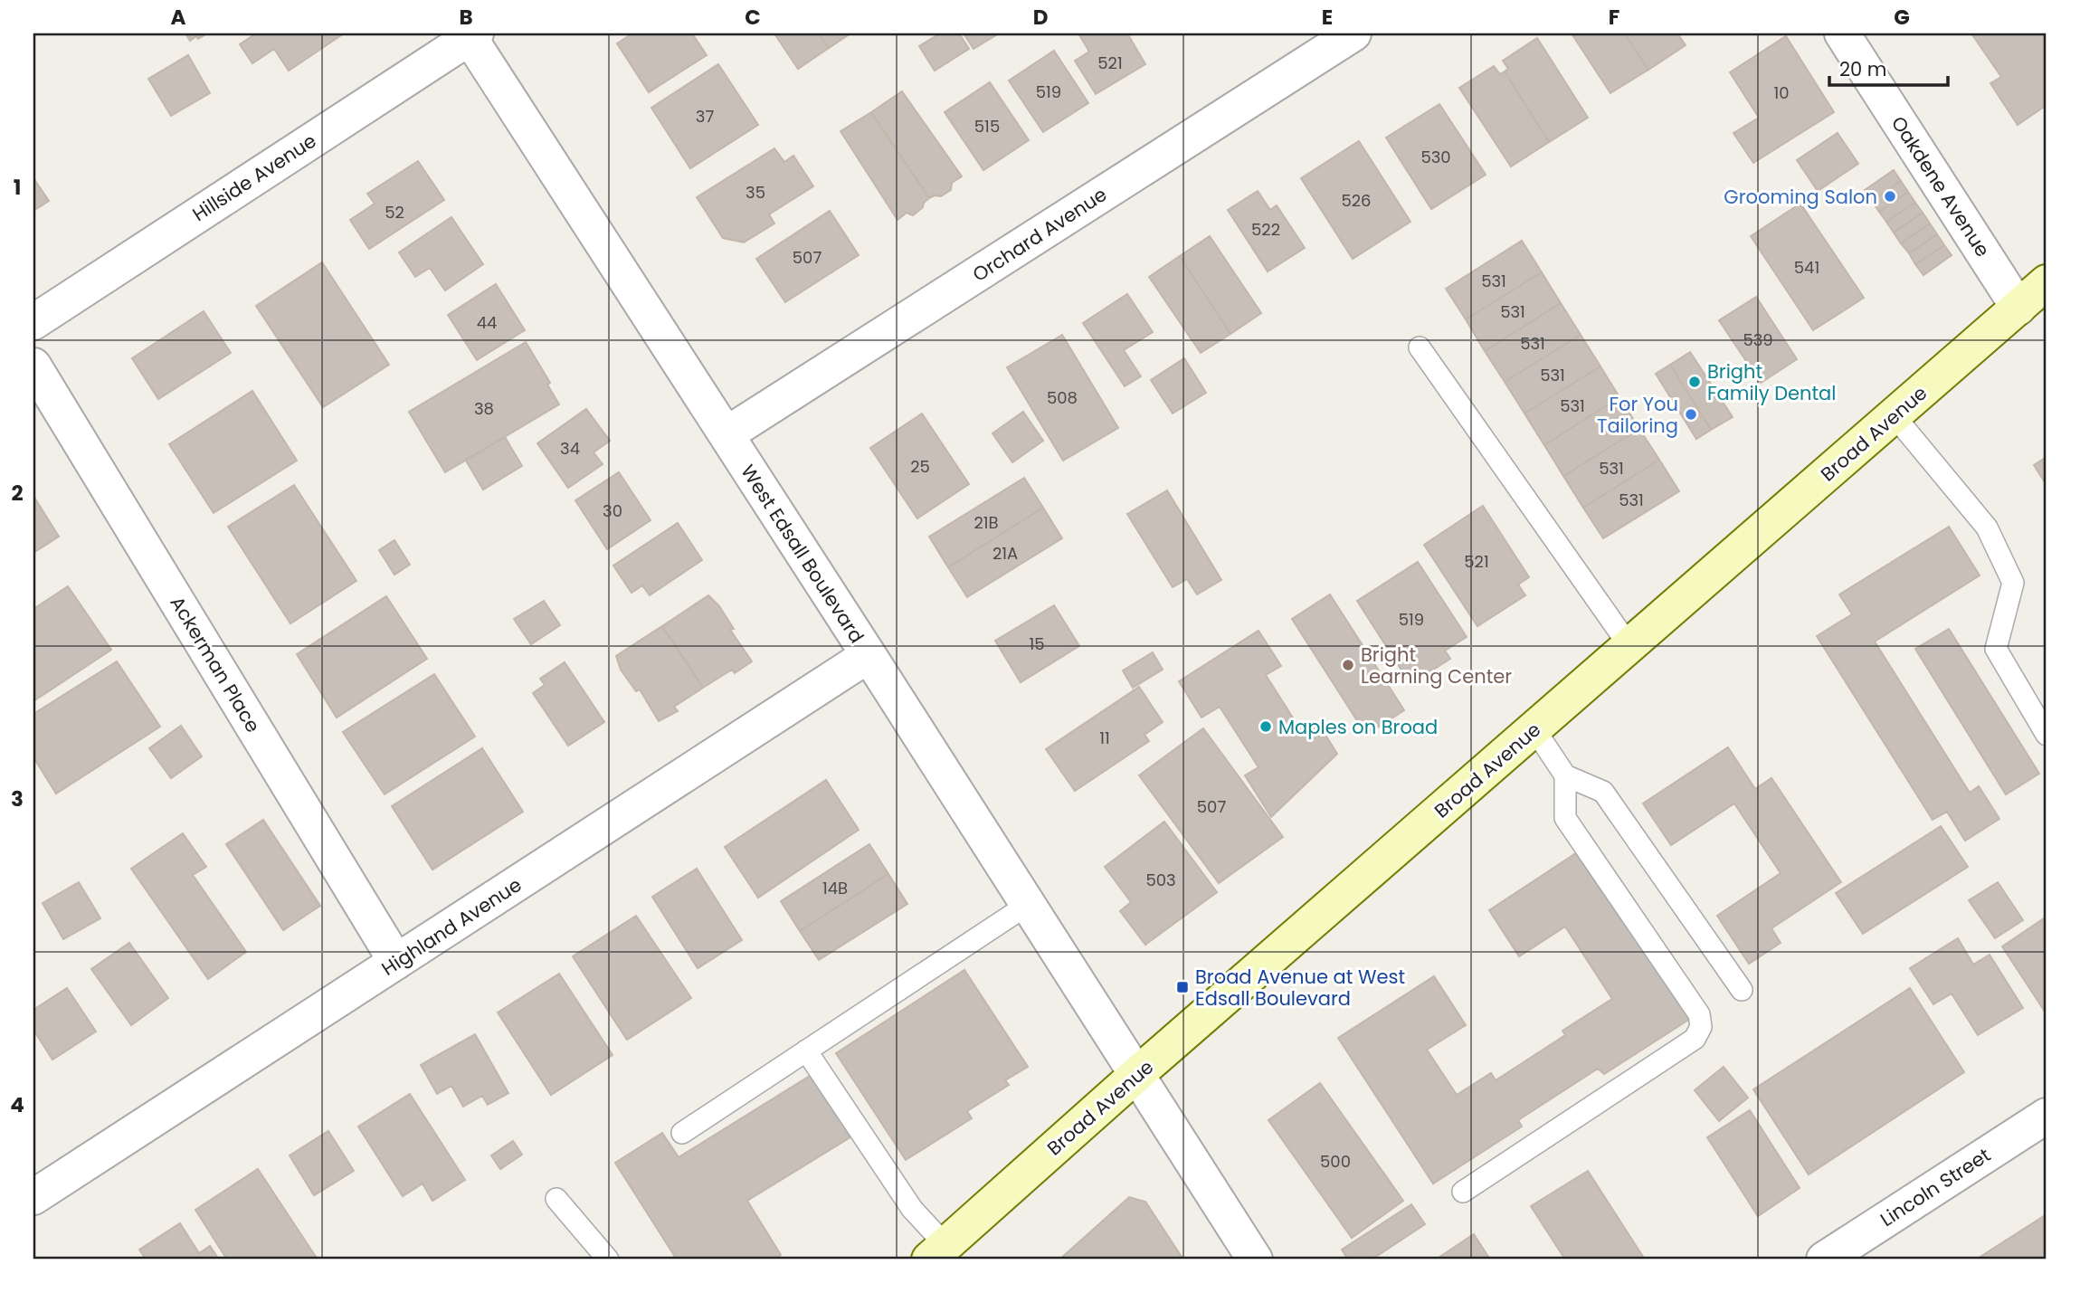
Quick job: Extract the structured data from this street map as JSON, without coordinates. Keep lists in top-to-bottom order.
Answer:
{
  "streets": {
    "main road": ["Broad Avenue"],
    "street": [
      "Hillside Avenue",
      "Oakdene Avenue",
      "Orchard Avenue",
      "West Edsall Boulevard",
      "Ackerman Place",
      "Highland Avenue",
      "Lincoln Street"
    ]
  },
  "crossings": [
    ["Hillside Avenue", "West Edsall Boulevard"],
    ["Oakdene Avenue", "Broad Avenue"],
    ["Orchard Avenue", "West Edsall Boulevard"],
    ["Broad Avenue", "West Edsall Boulevard"],
    ["West Edsall Boulevard", "Highland Avenue"],
    ["Ackerman Place", "Highland Avenue"]
  ],
  "places": {
    "other": [
      "Grooming Salon",
      "Bright Family Dental",
      "For You Tailoring",
      "Bright Learning Center",
      "Maples on Broad"
    ],
    "transit": ["Broad Avenue at West Edsall Boulevard"]
  },
  "house_numbers": [
    "521",
    "519",
    "10",
    "37",
    "515",
    "530",
    "35",
    "526",
    "52",
    "522",
    "507",
    "541",
    "531",
    "531",
    "44",
    "539",
    "531",
    "531",
    "508",
    "531",
    "38",
    "34",
    "25",
    "531",
    "531",
    "30",
    "21B",
    "21A",
    "521",
    "519",
    "15",
    "11",
    "507",
    "503",
    "14B",
    "500"
  ],
  "scale_bar": "20 m",
  "grid": {
    "columns": [
      "A",
      "B",
      "C",
      "D",
      "E",
      "F",
      "G"
    ],
    "rows": [
      "1",
      "2",
      "3",
      "4"
    ]
  }
}
